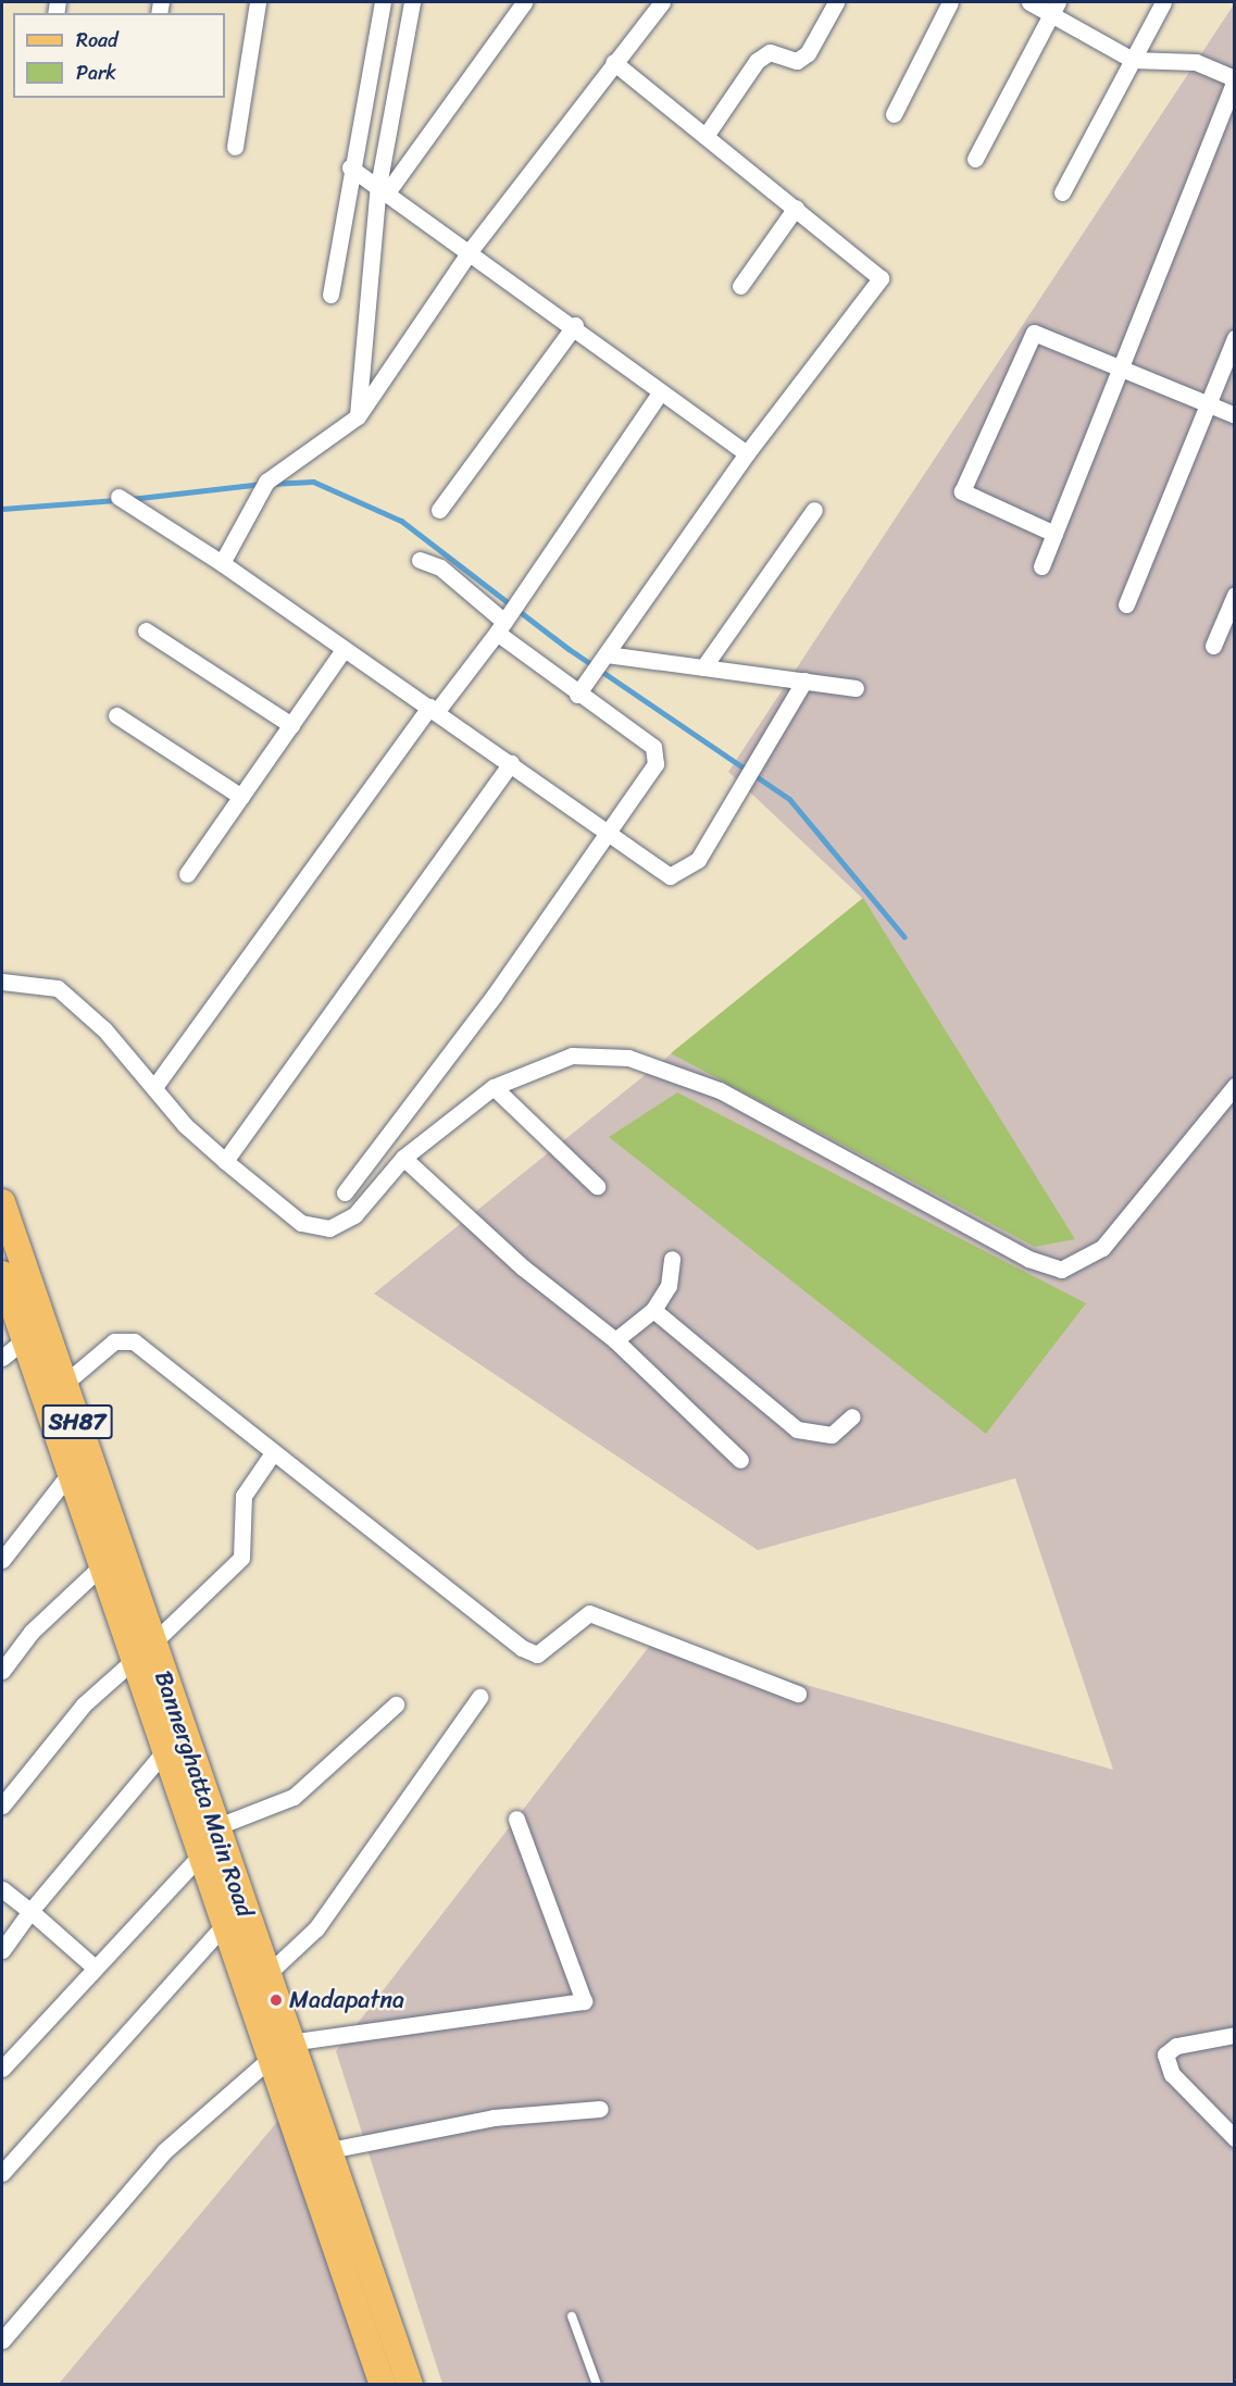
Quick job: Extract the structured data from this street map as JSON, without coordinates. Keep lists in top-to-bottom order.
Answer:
{
  "streets": {
    "main road": ["SH87", "Bannerghatta Main Road"]
  },
  "places": ["Madapatna"],
  "legend": ["Road", "Park"]
}
